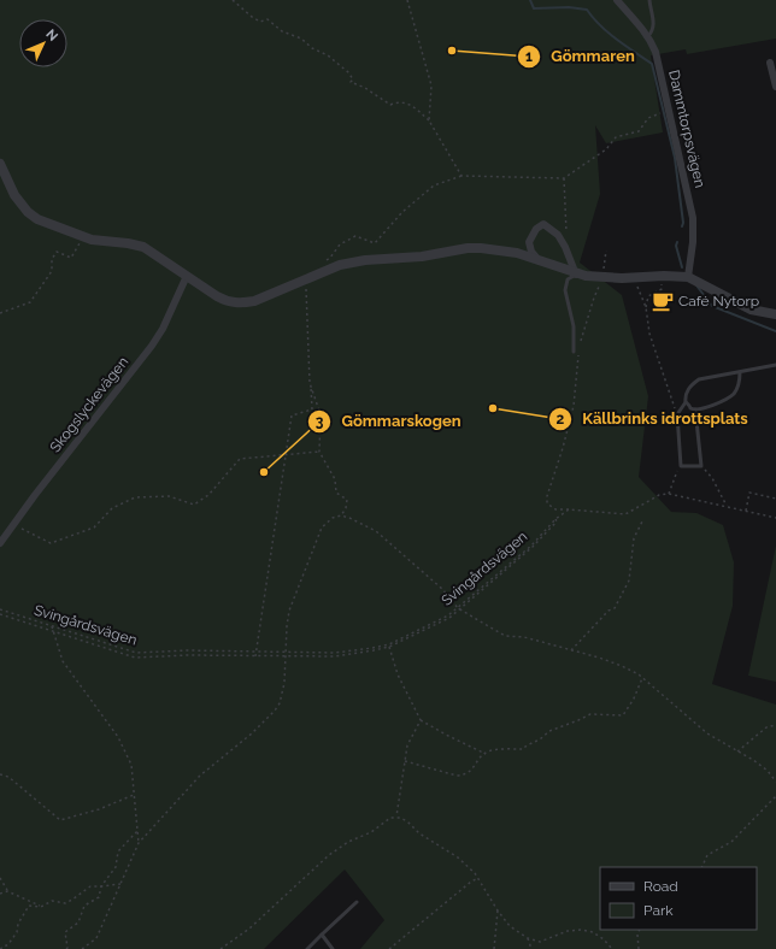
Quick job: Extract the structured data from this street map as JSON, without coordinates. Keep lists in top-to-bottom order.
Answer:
{
  "streets": {
    "street": ["Dammtorpsvägen", "Skogslyckevägen"],
    "path": ["Svingårdsvägen"]
  },
  "places": {
    "other": ["Gömmaren", "Källbrinks idrottsplats", "Gömmarskogen"],
    "cafe": ["Café Nytorp"]
  },
  "legend": ["Road", "Park"],
  "north": "top right"
}
